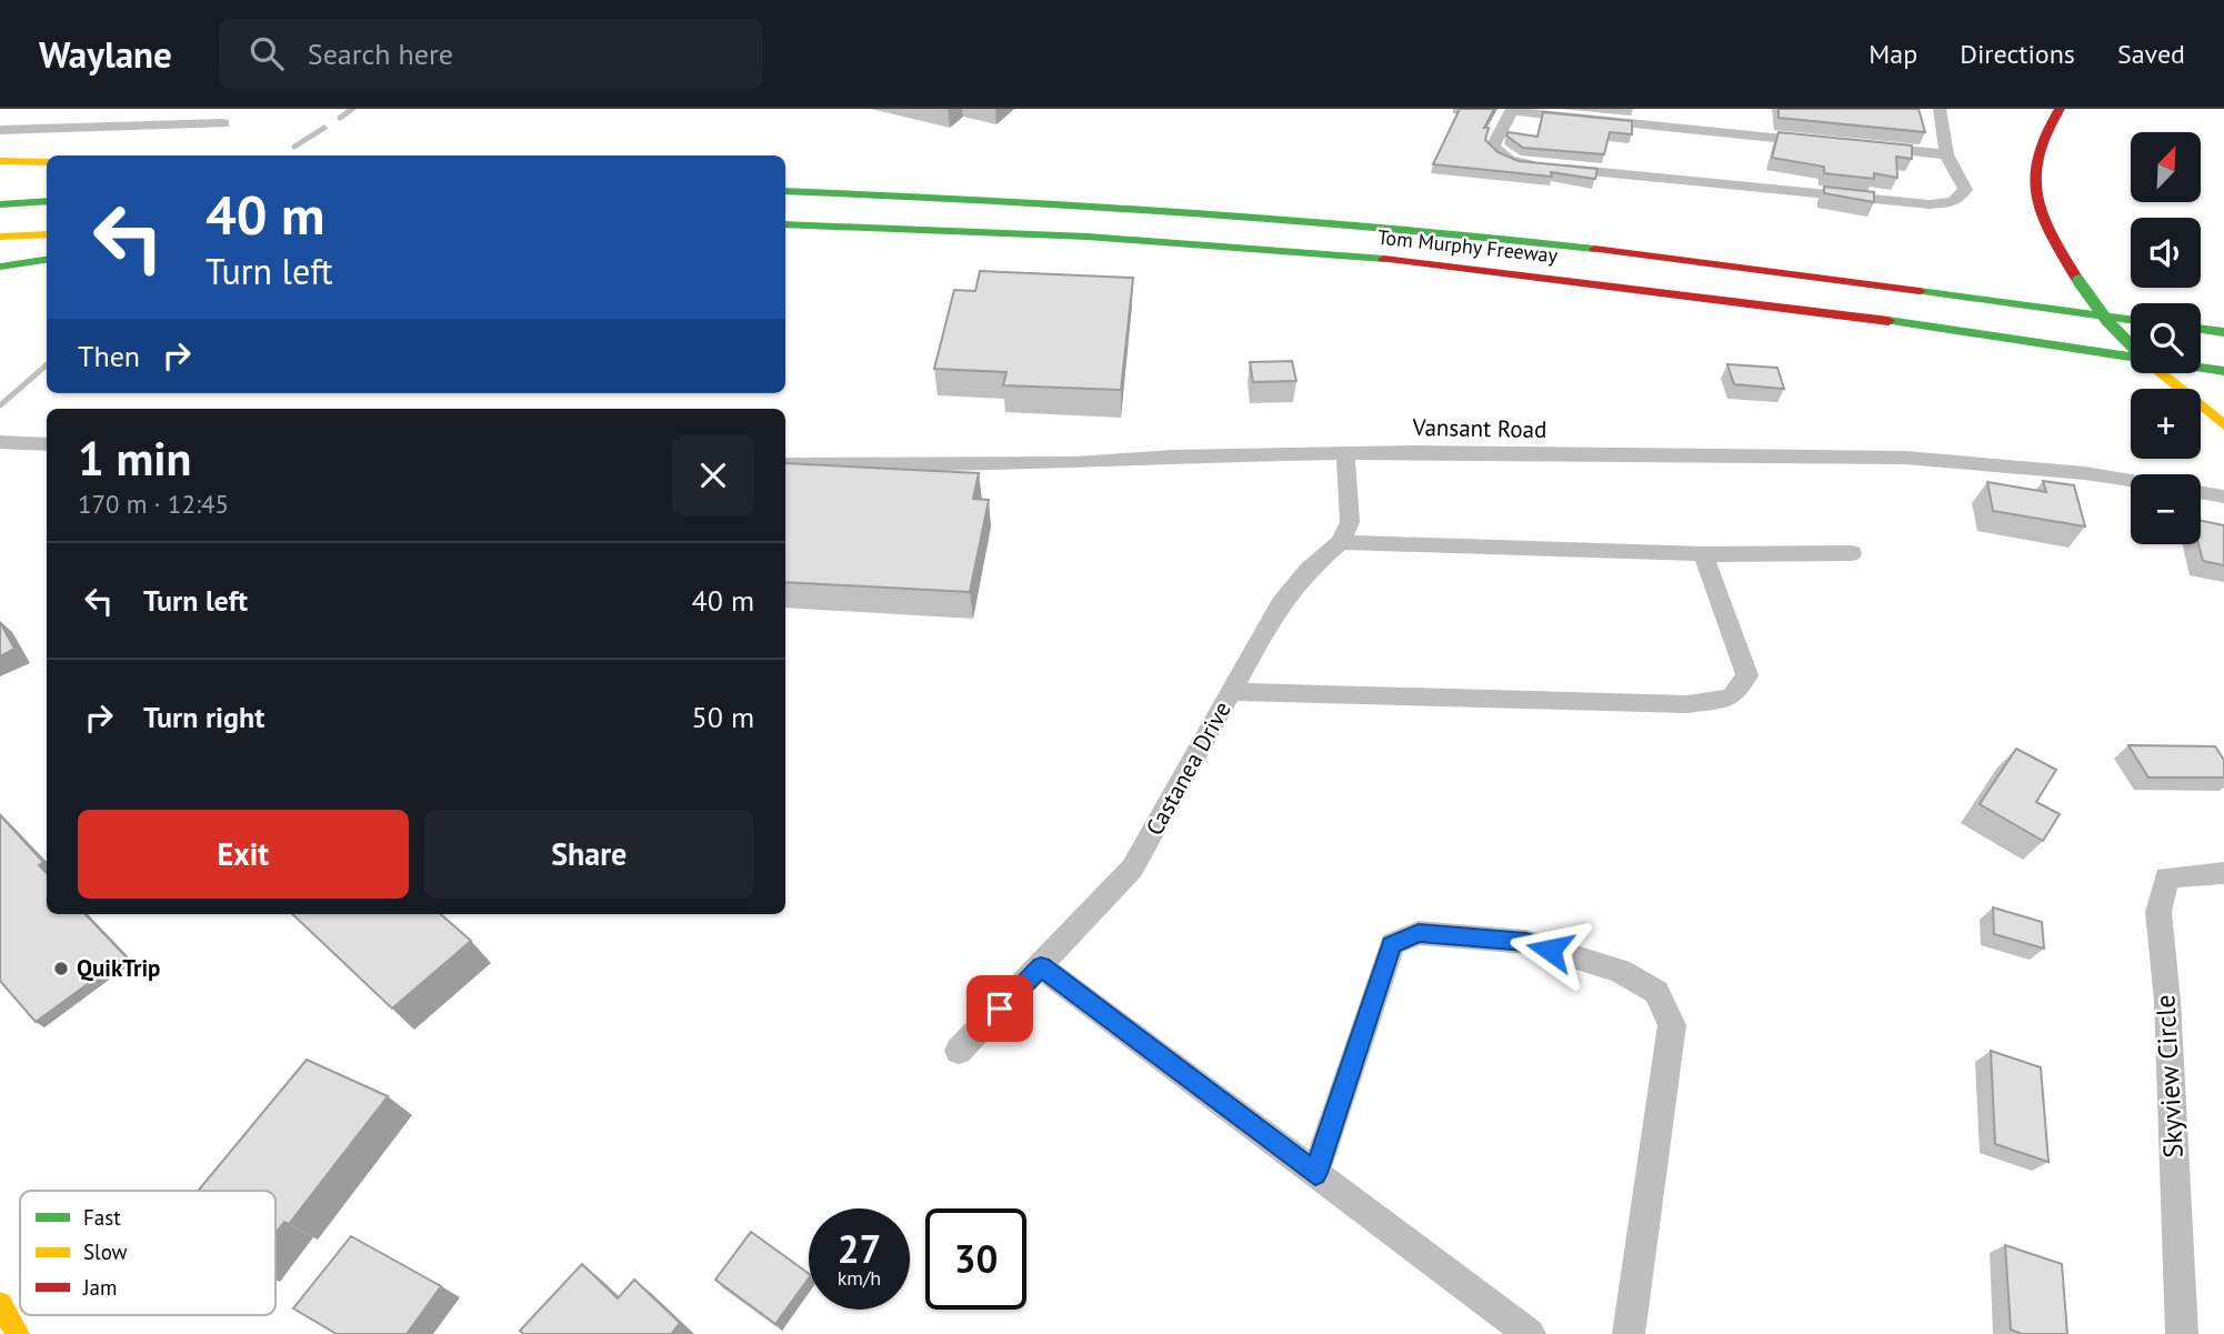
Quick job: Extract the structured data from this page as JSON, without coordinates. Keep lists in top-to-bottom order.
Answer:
{
  "streets": {
    "main road": ["Tom Murphy Freeway"],
    "street": ["Vansant Road", "Castanea Drive", "Skyview Circle"]
  },
  "places": ["QuikTrip"],
  "legend": ["Fast", "Slow", "Jam"],
  "north": "top right",
  "page": {
    "header": "Waylane",
    "search": "Search here",
    "nav": ["Map", "Directions", "Saved"],
    "map_buttons": ["+", "−"],
    "turn": ["40 m", "Turn left"],
    "then": "Then",
    "heading": ["1 min", "170 m · 12:45"],
    "list": [
      {
        "name": "Turn left",
        "value": "40 m"
      },
      {
        "name": "Turn right",
        "value": "50 m"
      }
    ],
    "buttons": ["Exit", "Share"],
    "speed": "27 km/h",
    "limit": "30"
  }
}
